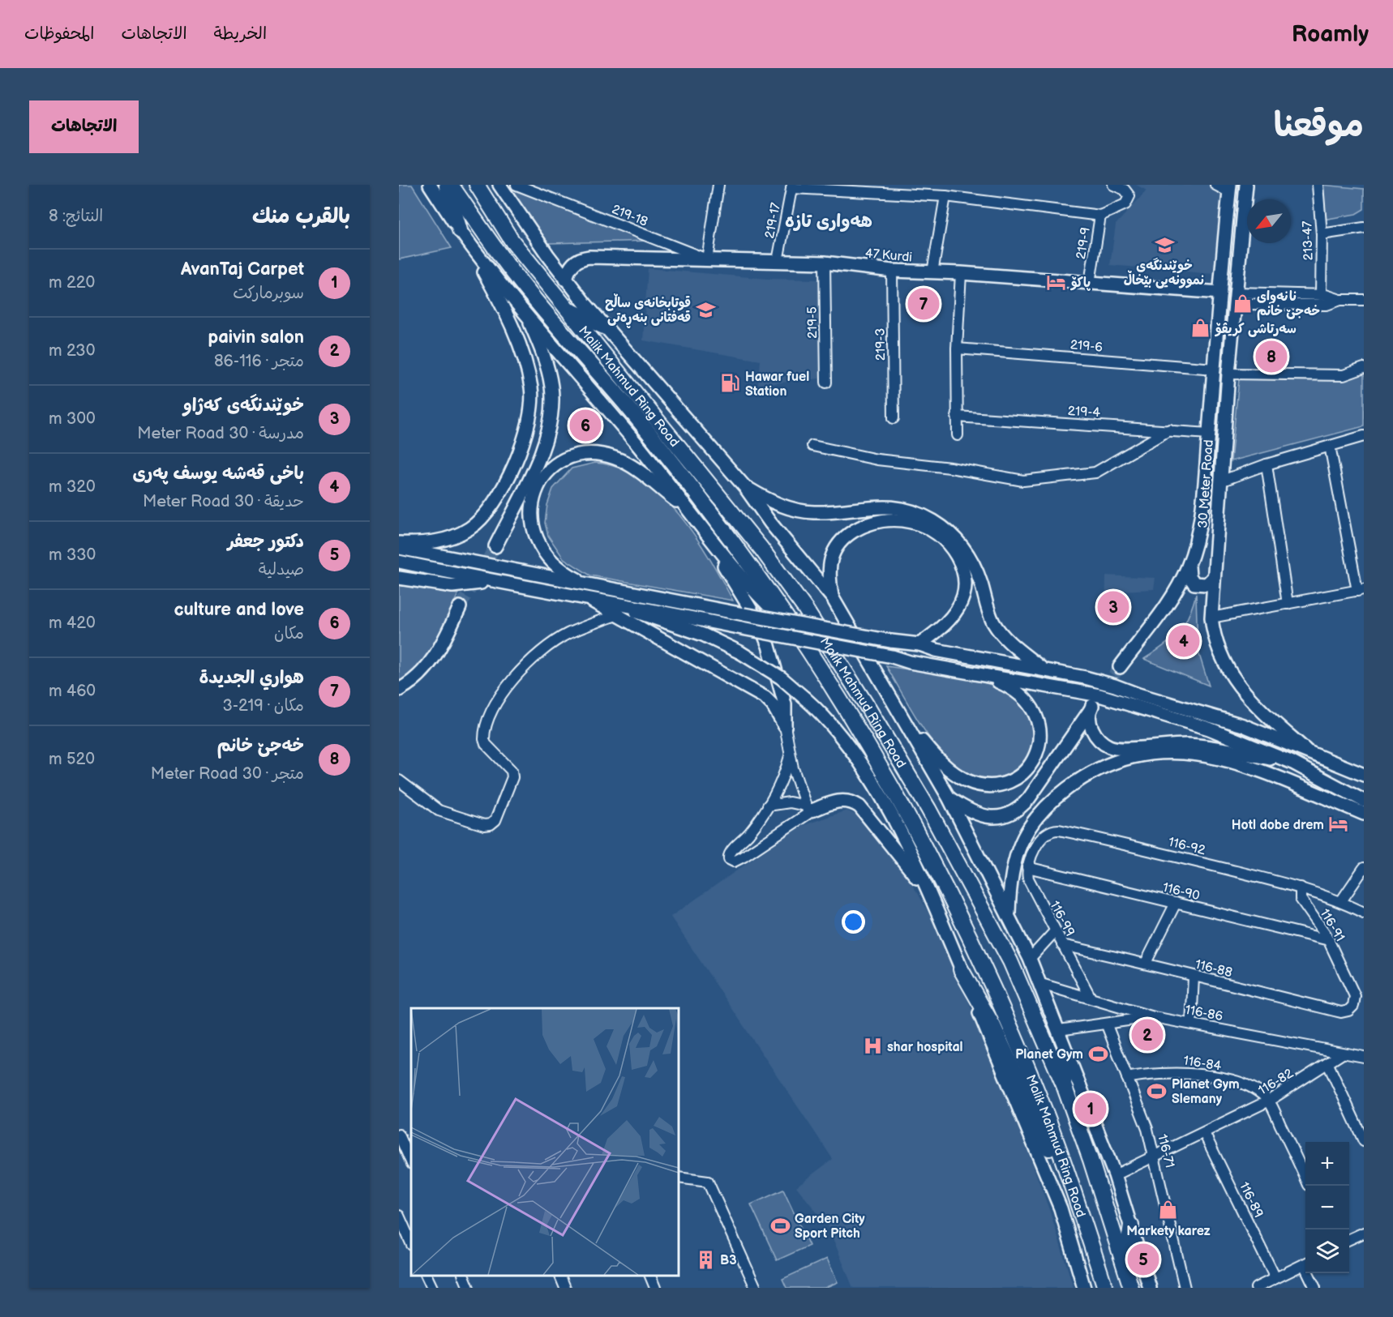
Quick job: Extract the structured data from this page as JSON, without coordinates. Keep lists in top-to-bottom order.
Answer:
{
  "streets": {
    "highway": ["Malik Mahmud Ring Road"],
    "main road": ["47 Kurdi", "30 Meter Road"],
    "street": [
      "219-18",
      "219-17",
      "213-47",
      "219-9",
      "219-5",
      "219-3",
      "219-6",
      "219-4",
      "116-92",
      "116-90",
      "116-99",
      "116-91",
      "116-88",
      "116-86",
      "116-84",
      "116-82",
      "116-71",
      "116-89"
    ]
  },
  "crossings": [
    ["219-18", "47 Kurdi"],
    ["219-17", "47 Kurdi"],
    ["219-9", "47 Kurdi"],
    ["47 Kurdi", "219-5"],
    ["47 Kurdi", "219-3"],
    ["47 Kurdi", "30 Meter Road"],
    ["219-6", "30 Meter Road"],
    ["219-4", "30 Meter Road"],
    ["116-92", "116-90"],
    ["116-92", "116-99"],
    ["116-92", "116-91"],
    ["116-90", "116-99"],
    ["116-90", "116-91"],
    ["116-99", "116-88"],
    ["116-99", "116-86"],
    ["116-91", "116-88"],
    ["116-86", "116-82"],
    ["116-84", "116-82"],
    ["116-84", "116-71"],
    ["116-82", "116-71"],
    ["116-82", "116-89"]
  ],
  "districts": ["هەواری تازە"],
  "places": {
    "school or university": ["خوێندنگەی نموونەیی بێخاڵ", "قوتابخانەی ساڵح قەفتانی بنەڕەتی"],
    "hotel": ["پاکۆ", "Hotl dobe drem"],
    "shop": ["نانەوای خەجێ خانم", "سەرتاشی کریڤۆ", "Markety karez"],
    "fuel station": ["Hawar fuel Station"],
    "hospital": ["shar hospital"],
    "sports": ["Planet Gym", "Planet Gym Slemany", "Garden City Sport Pitch"],
    "building": ["B3"]
  },
  "north": "bottom left",
  "page": {
    "header": "Roamly",
    "nav": ["الخريطة", "الاتجاهات", "المحفوظات"],
    "title": "موقعنا",
    "buttons": "الاتجاهات",
    "heading": ["بالقرب منك", "النتائج: 8"],
    "list": [
      {
        "mark": "1",
        "name": "AvanTaj Carpet",
        "note": "سوبرماركت",
        "value": "220 m"
      },
      {
        "mark": "2",
        "name": "paivin salon",
        "note": "متجر · 116-86",
        "value": "230 m"
      },
      {
        "mark": "3",
        "name": "خوێندنگەی کەژاو",
        "note": "مدرسة · 30 Meter Road",
        "value": "300 m"
      },
      {
        "mark": "4",
        "name": "باخی قەشە یوسف پەری",
        "note": "حديقة · 30 Meter Road",
        "value": "320 m"
      },
      {
        "mark": "5",
        "name": "دكتور جعفر",
        "note": "صيدلية",
        "value": "330 m"
      },
      {
        "mark": "6",
        "name": "culture and love",
        "note": "مكان",
        "value": "420 m"
      },
      {
        "mark": "7",
        "name": "هواري الجديدة",
        "note": "مكان · 219-3",
        "value": "460 m"
      },
      {
        "mark": "8",
        "name": "خەجێ خانم",
        "note": "متجر · 30 Meter Road",
        "value": "520 m"
      }
    ],
    "pins": [
      "7",
      "8",
      "6",
      "3",
      "4",
      "2",
      "1",
      "5"
    ],
    "map_buttons": ["+", "−"]
  }
}
